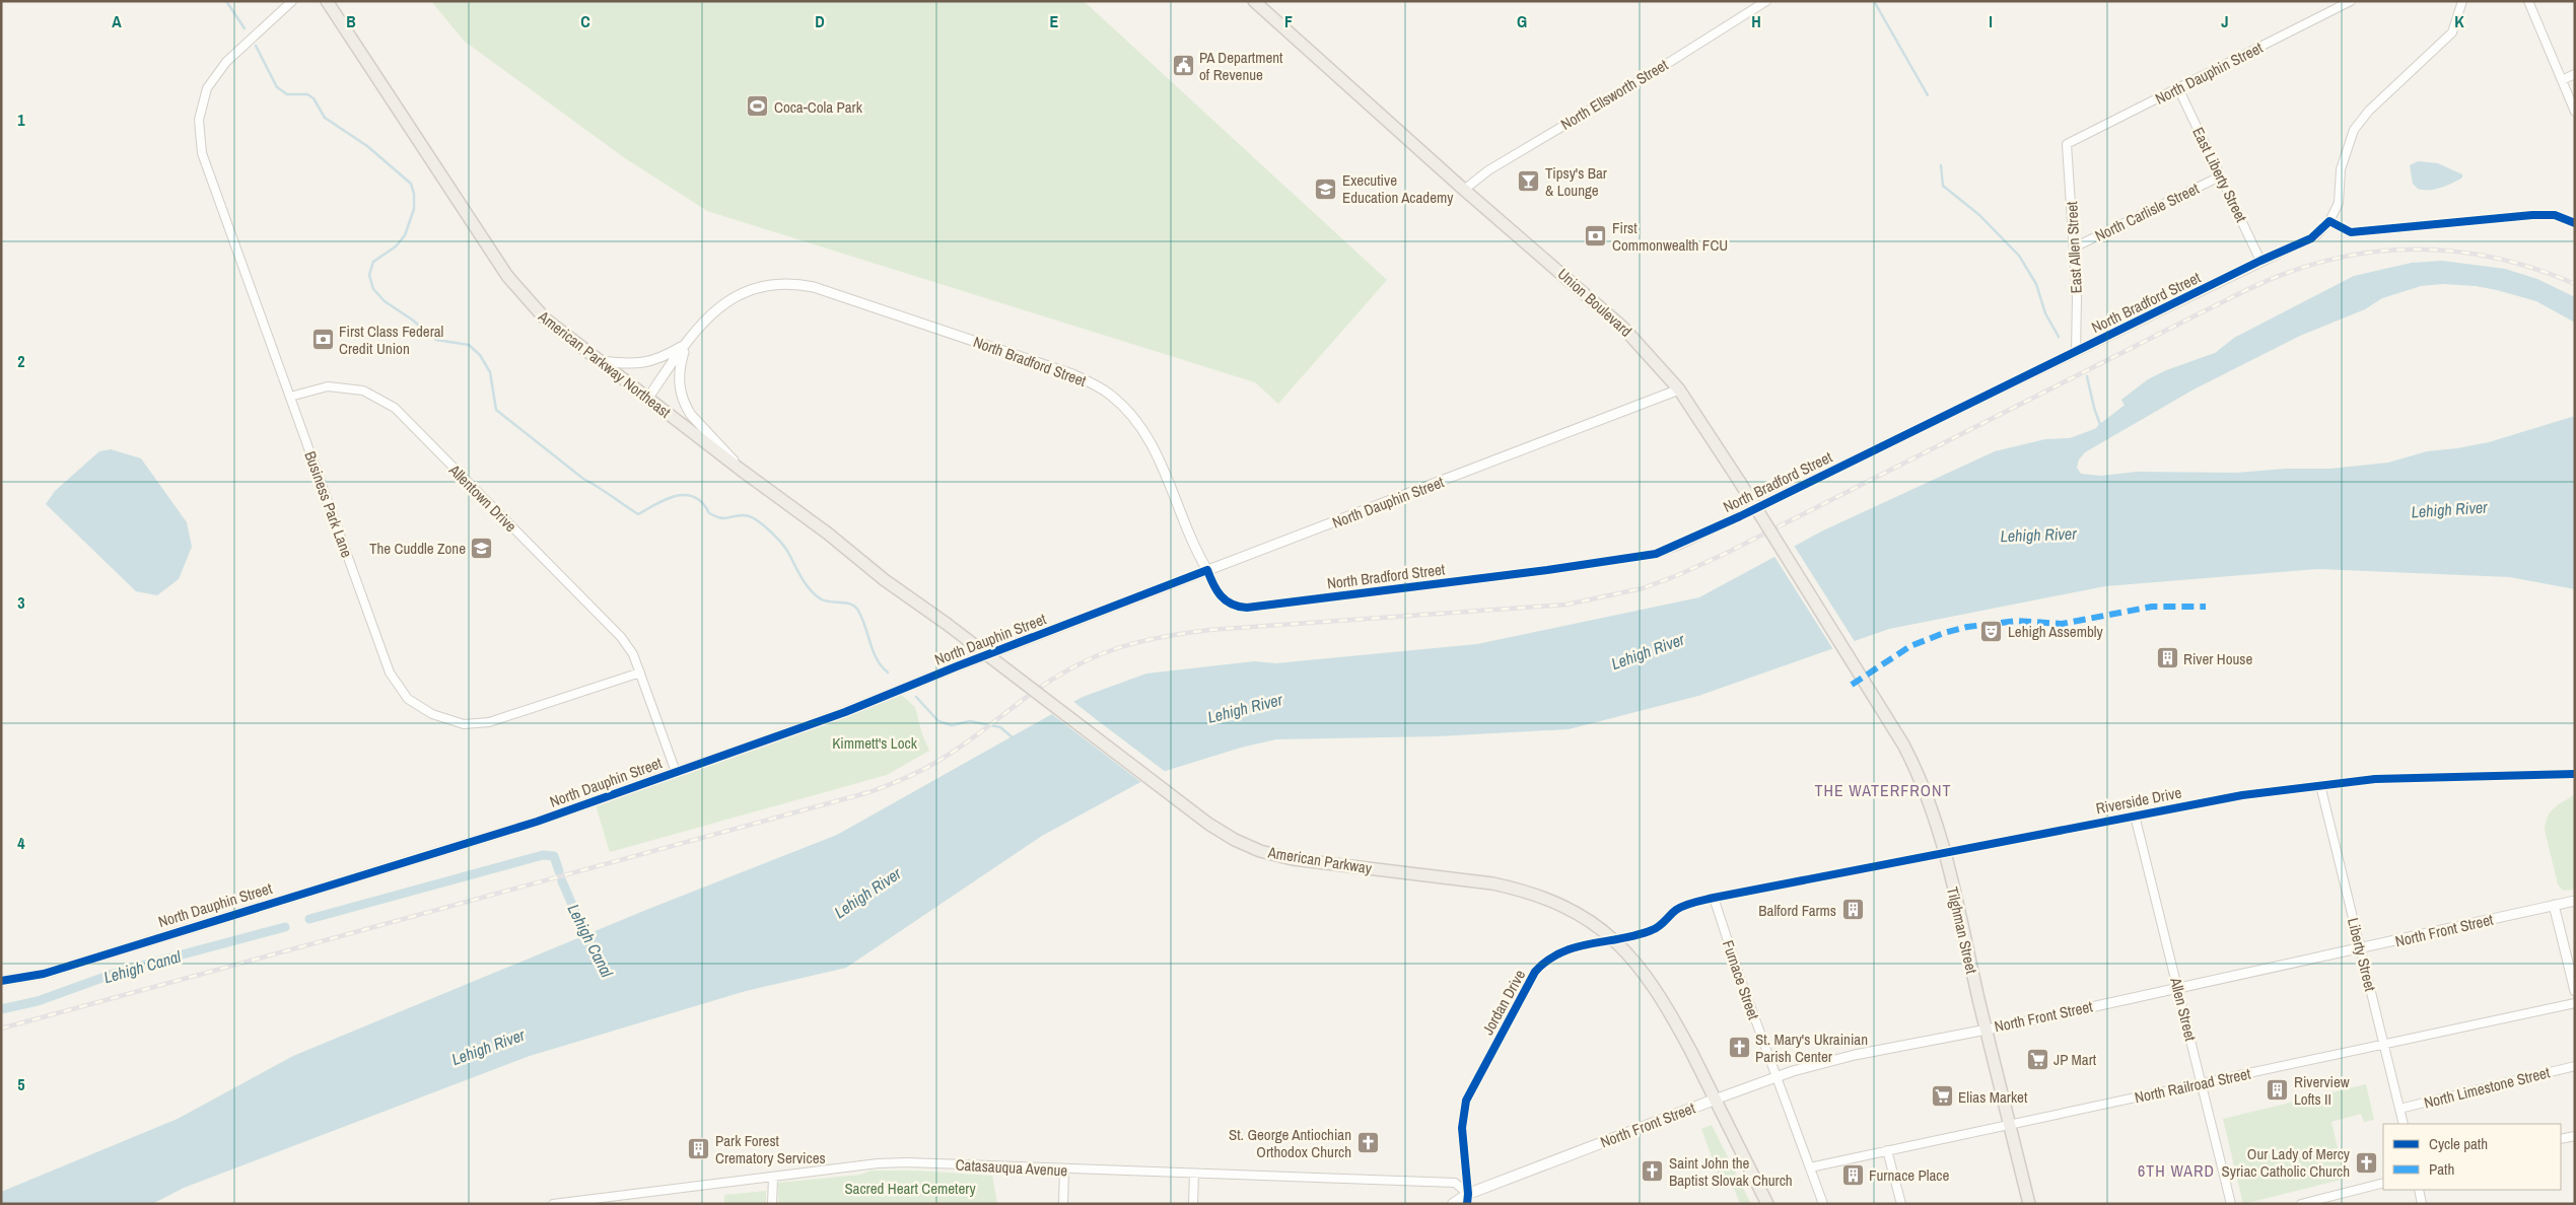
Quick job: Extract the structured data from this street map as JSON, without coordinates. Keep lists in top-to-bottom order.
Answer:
{
  "streets": {
    "main road": [
      "Union Boulevard",
      "American Parkway Northeast",
      "American Parkway",
      "Tilghman Street",
      "North Front Street"
    ],
    "street": [
      "North Dauphin Street",
      "North Ellsworth Street",
      "East Liberty Street",
      "North Carlisle Street",
      "East Allen Street",
      "North Bradford Street",
      "Allentown Drive",
      "Business Park Lane",
      "Riverside Drive",
      "Liberty Street",
      "Furnace Street",
      "Jordan Drive",
      "Allen Street",
      "North Railroad Street",
      "North Limestone Street",
      "Catasauqua Avenue"
    ]
  },
  "crossings": [
    ["North Dauphin Street", "East Liberty Street"],
    ["North Dauphin Street", "East Allen Street"],
    ["North Dauphin Street", "Union Boulevard"],
    ["North Dauphin Street", "North Bradford Street"],
    ["North Ellsworth Street", "Union Boulevard"],
    ["East Liberty Street", "North Carlisle Street"],
    ["East Liberty Street", "North Bradford Street"],
    ["North Carlisle Street", "East Allen Street"],
    ["East Allen Street", "North Bradford Street"],
    ["Union Boulevard", "Tilghman Street"],
    ["North Bradford Street", "American Parkway Northeast"],
    ["American Parkway Northeast", "American Parkway"],
    ["Allentown Drive", "Business Park Lane"],
    ["Riverside Drive", "Liberty Street"],
    ["Riverside Drive", "Furnace Street"],
    ["Riverside Drive", "Jordan Drive"],
    ["Riverside Drive", "Allen Street"],
    ["American Parkway", "North Front Street"],
    ["Tilghman Street", "North Front Street"],
    ["Tilghman Street", "North Railroad Street"],
    ["North Front Street", "Liberty Street"],
    ["North Front Street", "Furnace Street"],
    ["North Front Street", "Jordan Drive"],
    ["North Front Street", "Allen Street"],
    ["North Front Street", "Catasauqua Avenue"],
    ["Liberty Street", "North Railroad Street"],
    ["Liberty Street", "North Limestone Street"],
    ["Furnace Street", "Jordan Drive"],
    ["Furnace Street", "North Railroad Street"],
    ["Jordan Drive", "Catasauqua Avenue"],
    ["Allen Street", "North Railroad Street"]
  ],
  "districts": ["THE WATERFRONT", "6TH WARD"],
  "water": ["Lehigh River", "Lehigh Canal"],
  "parks": ["Kimmett's Lock", "Sacred Heart Cemetery"],
  "places": {
    "public building": ["PA Department of Revenue"],
    "sports": ["Coca-Cola Park"],
    "bar": ["Tipsy's Bar & Lounge"],
    "school or university": ["Executive Education Academy", "The Cuddle Zone"],
    "bank": ["First Commonwealth FCU", "First Class Federal Credit Union"],
    "theatre": ["Lehigh Assembly"],
    "building": [
      "River House",
      "Balford Farms",
      "Riverview Lofts II",
      "Park Forest Crematory Services",
      "Furnace Place"
    ],
    "church": [
      "St. Mary's Ukrainian Parish Center",
      "St. George Antiochian Orthodox Church",
      "Our Lady of Mercy Syriac Catholic Church",
      "Saint John the Baptist Slovak Church"
    ],
    "supermarket": ["JP Mart", "Elias Market"]
  },
  "legend": ["Cycle path", "Path"],
  "grid": {
    "columns": [
      "A",
      "B",
      "C",
      "D",
      "E",
      "F",
      "G",
      "H",
      "I",
      "J",
      "K"
    ],
    "rows": [
      "1",
      "2",
      "3",
      "4",
      "5"
    ]
  }
}
